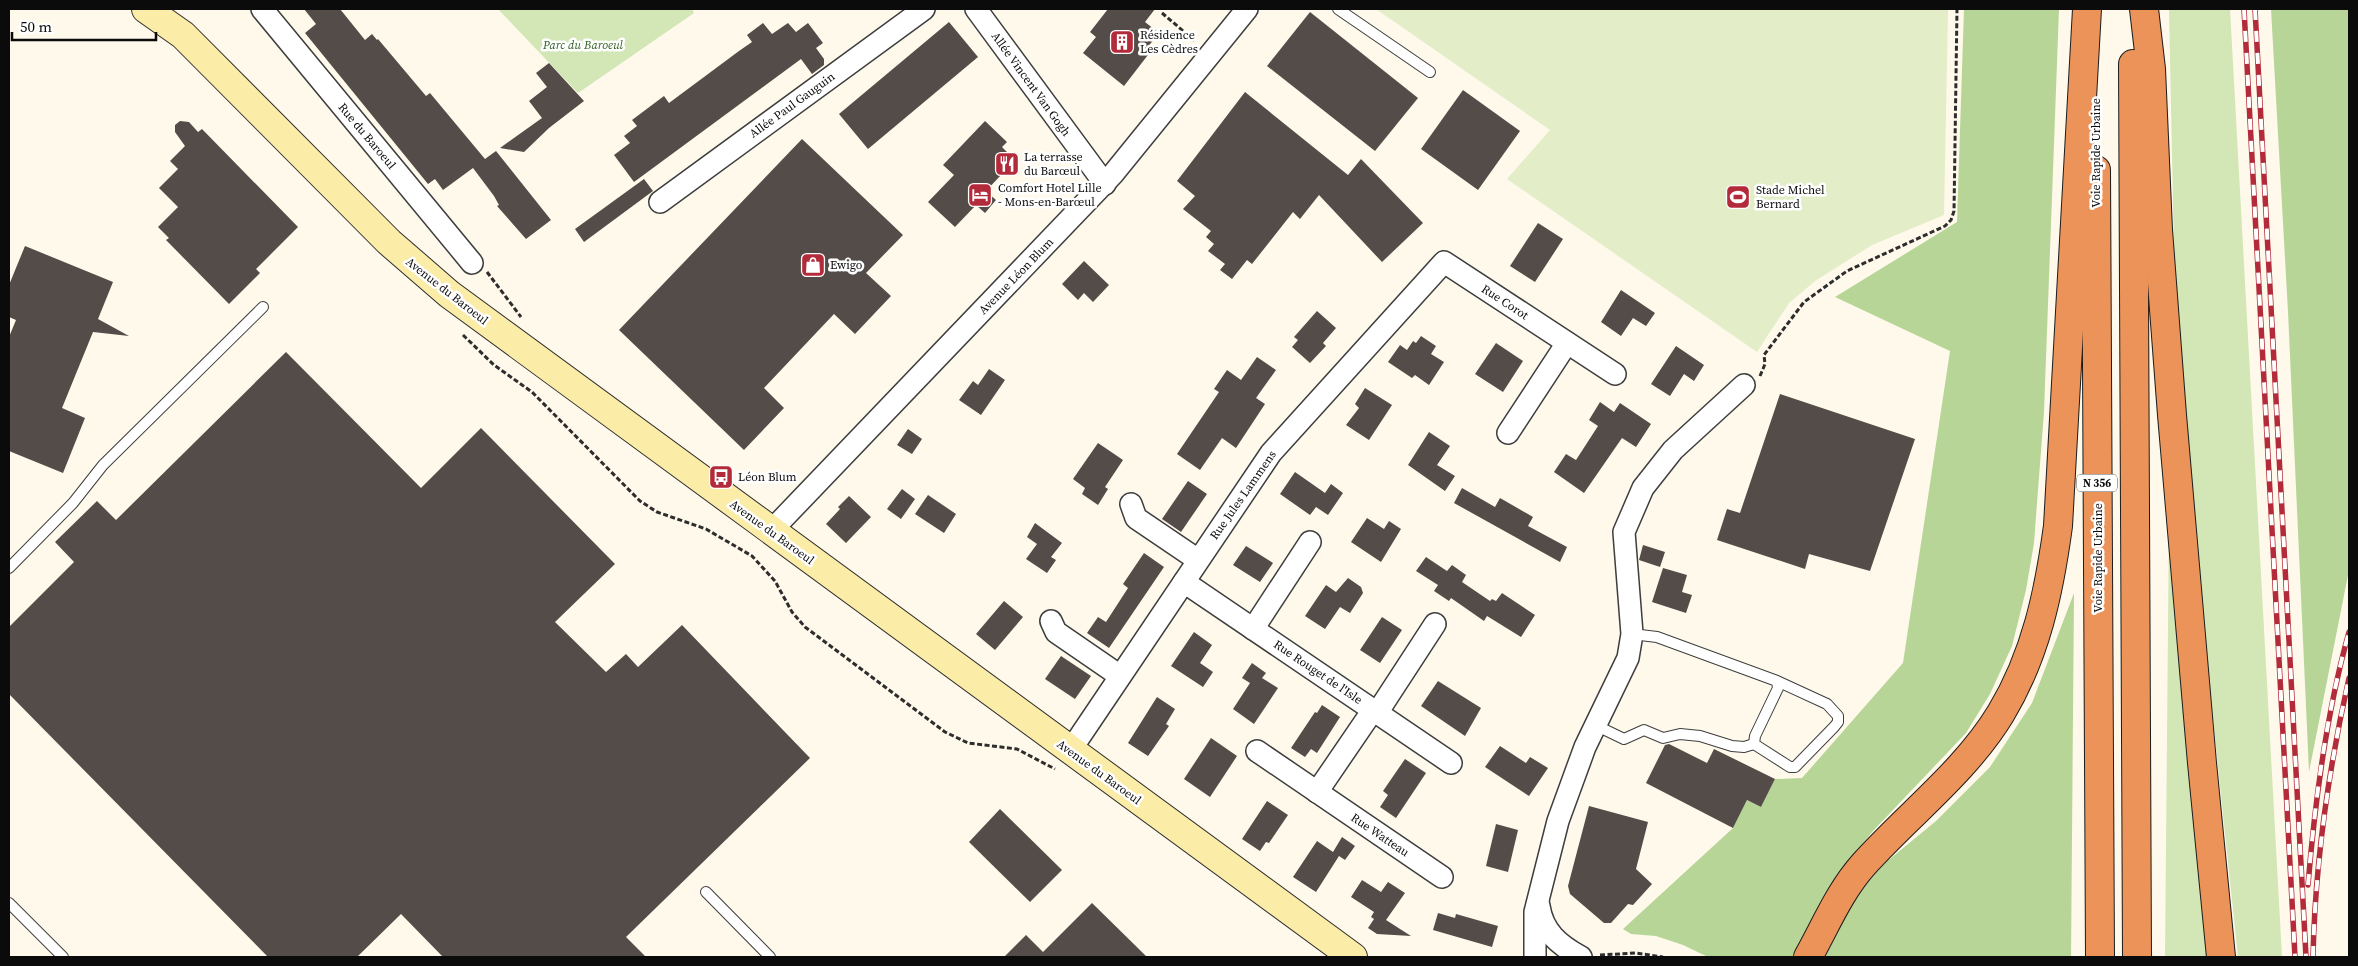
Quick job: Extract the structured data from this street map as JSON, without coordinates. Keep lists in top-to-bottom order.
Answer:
{
  "streets": {
    "highway": ["Voie Rapide Urbaine", "N 356"],
    "main road": ["Avenue du Baroeul"],
    "street": [
      "Allée Vincent Van Gogh",
      "Allée Paul Gauguin",
      "Rue du Baroeul",
      "Avenue Léon Blum",
      "Rue Corot",
      "Rue Jules Lammens",
      "Rue Rouget de l'Isle",
      "Rue Watteau"
    ]
  },
  "crossings": [
    ["Allée Vincent Van Gogh", "Avenue Léon Blum"],
    ["Avenue Léon Blum", "Avenue du Baroeul"],
    ["Avenue du Baroeul", "Rue Jules Lammens"],
    ["Rue Corot", "Rue Jules Lammens"],
    ["Rue Jules Lammens", "Rue Rouget de l'Isle"]
  ],
  "parks": ["Parc du Baroeul"],
  "places": {
    "building": ["Résidence Les Cèdres"],
    "restaurant": ["La terrasse du Barœul"],
    "hotel": ["Comfort Hotel Lille - Mons-en-Barœul"],
    "sports": ["Stade Michel Bernard"],
    "shop": ["Ewigo"],
    "bus stop": ["Léon Blum"]
  },
  "scale_bar": "50 m"
}
